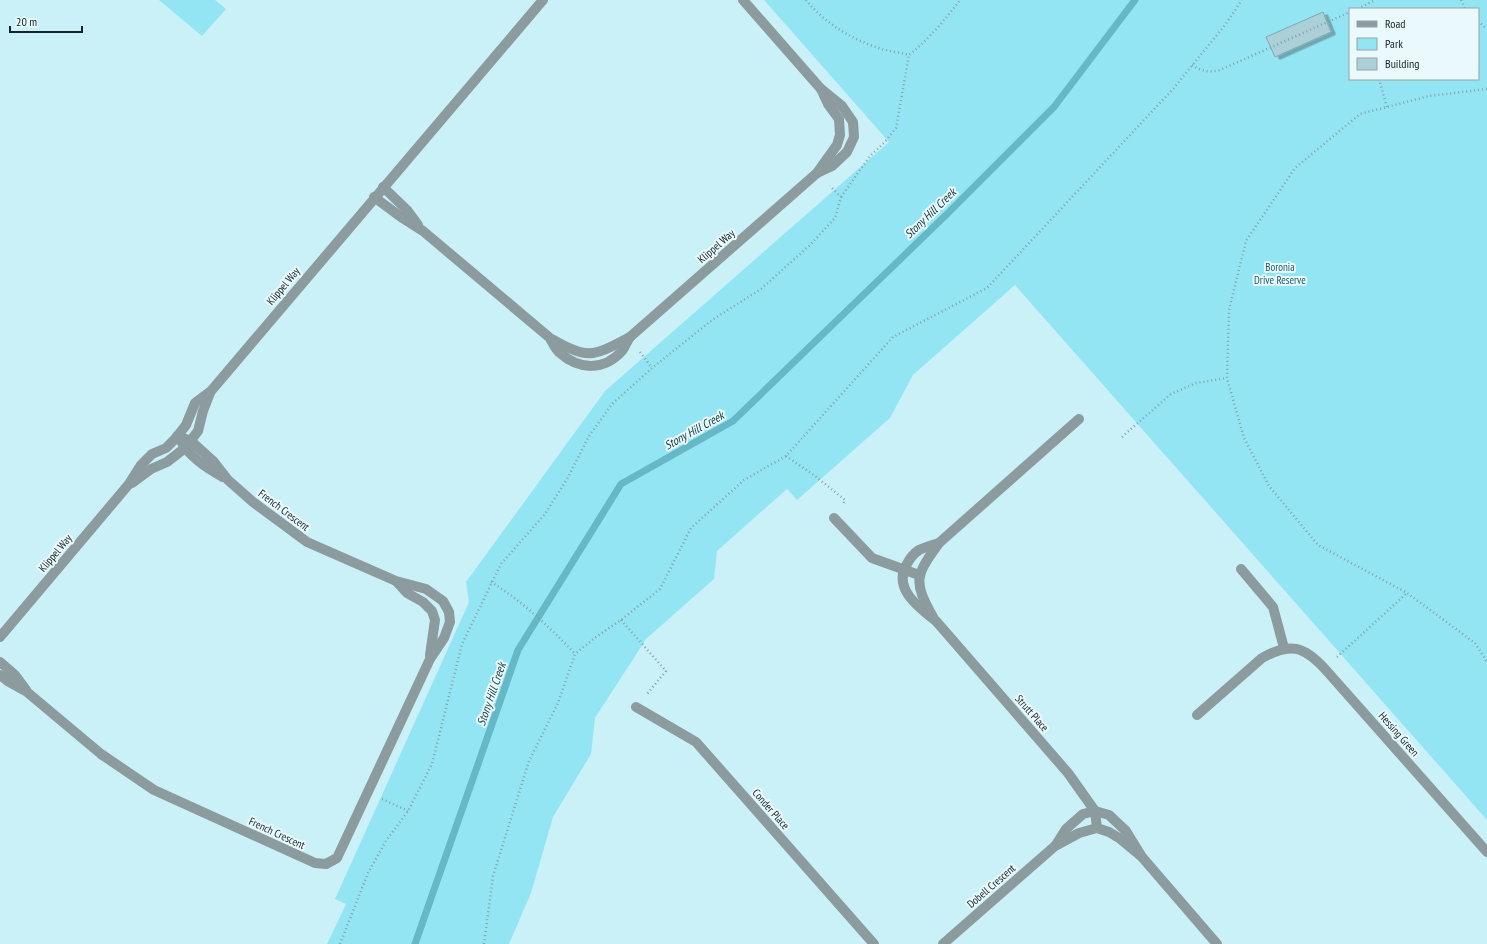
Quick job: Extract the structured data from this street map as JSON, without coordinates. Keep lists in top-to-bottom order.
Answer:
{
  "streets": {
    "street": [
      "Klippel Way",
      "French Crescent",
      "Strutt Place",
      "Hessing Green",
      "Conder Place",
      "Dobell Crescent"
    ]
  },
  "crossings": [
    ["Klippel Way", "French Crescent"],
    ["Strutt Place", "Dobell Crescent"]
  ],
  "water": ["Stony Hill Creek"],
  "parks": ["Boronia Drive Reserve"],
  "legend": ["Road", "Park", "Building"],
  "scale_bar": "20 m"
}
